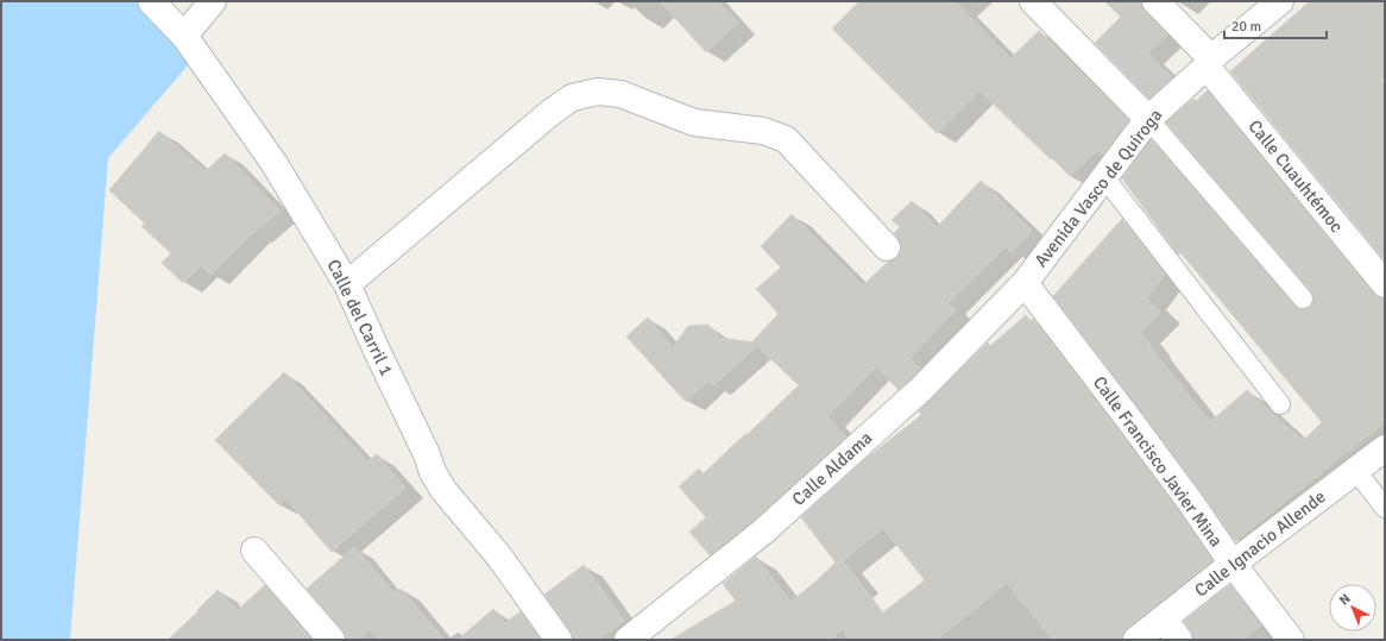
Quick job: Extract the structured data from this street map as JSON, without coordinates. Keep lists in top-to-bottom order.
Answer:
{
  "streets": {
    "street": [
      "Calle Cuauhtémoc",
      "Avenida Vasco de Quiroga",
      "Calle del Carril 1",
      "Calle Francisco Javier Mina",
      "Calle Aldama",
      "Calle Ignacio Allende"
    ]
  },
  "crossings": [
    ["Calle Cuauhtémoc", "Avenida Vasco de Quiroga"],
    ["Avenida Vasco de Quiroga", "Calle Francisco Javier Mina"],
    ["Avenida Vasco de Quiroga", "Calle Aldama"],
    ["Calle Francisco Javier Mina", "Calle Aldama"],
    ["Calle Francisco Javier Mina", "Calle Ignacio Allende"]
  ],
  "scale_bar": "20 m",
  "north": "top left"
}
